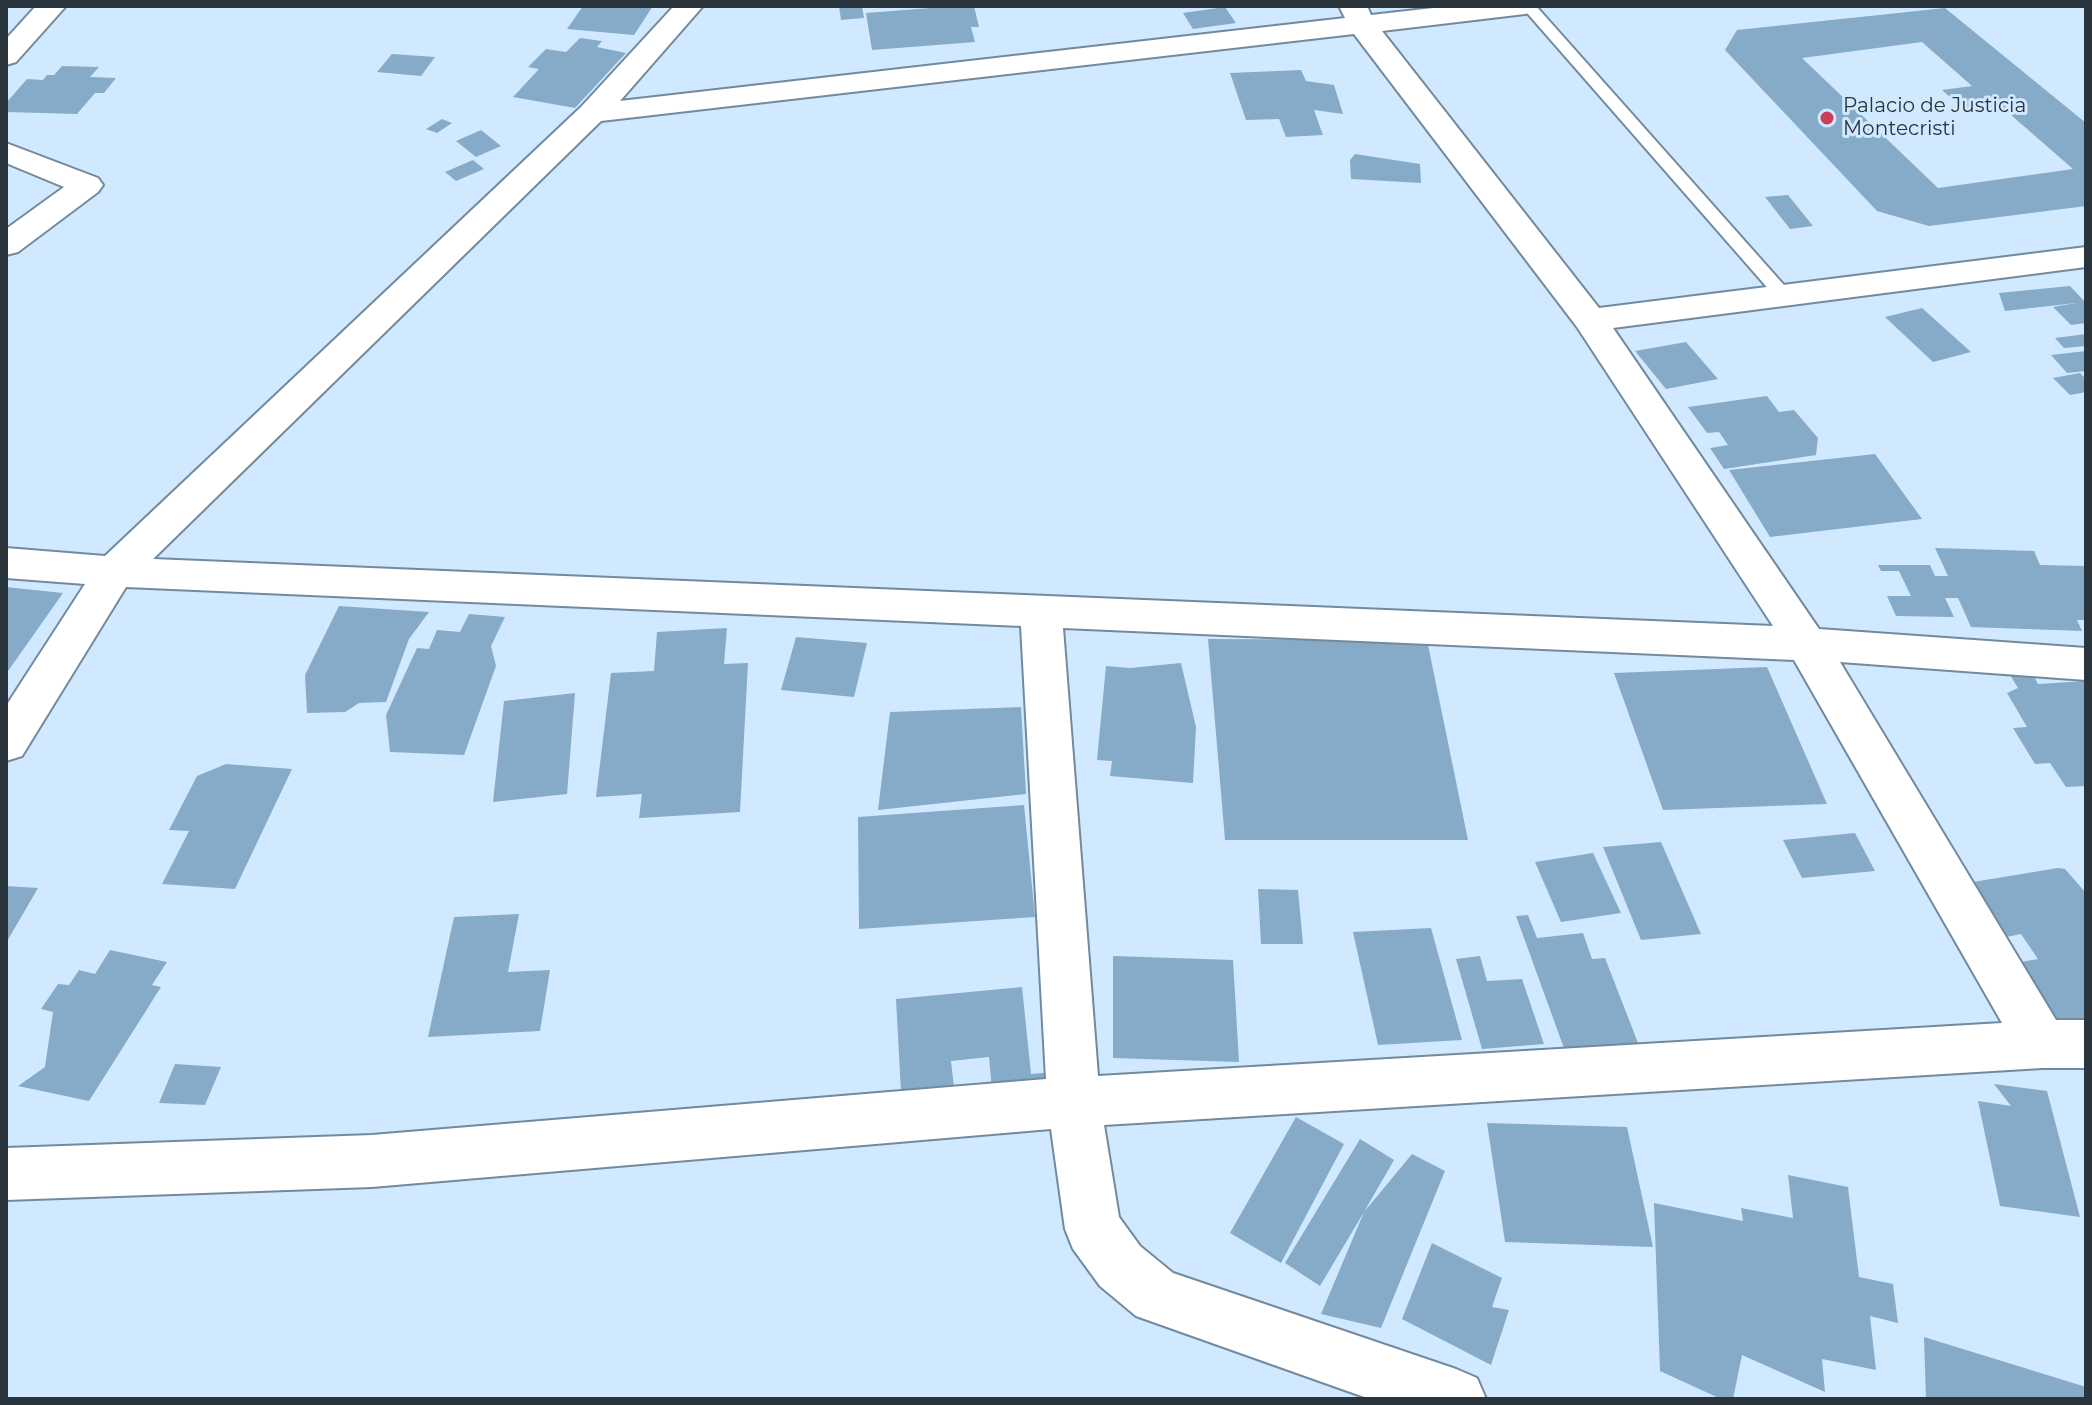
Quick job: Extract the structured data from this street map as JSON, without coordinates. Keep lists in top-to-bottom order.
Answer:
{
  "places": ["Palacio de Justicia Montecristi"]
}
